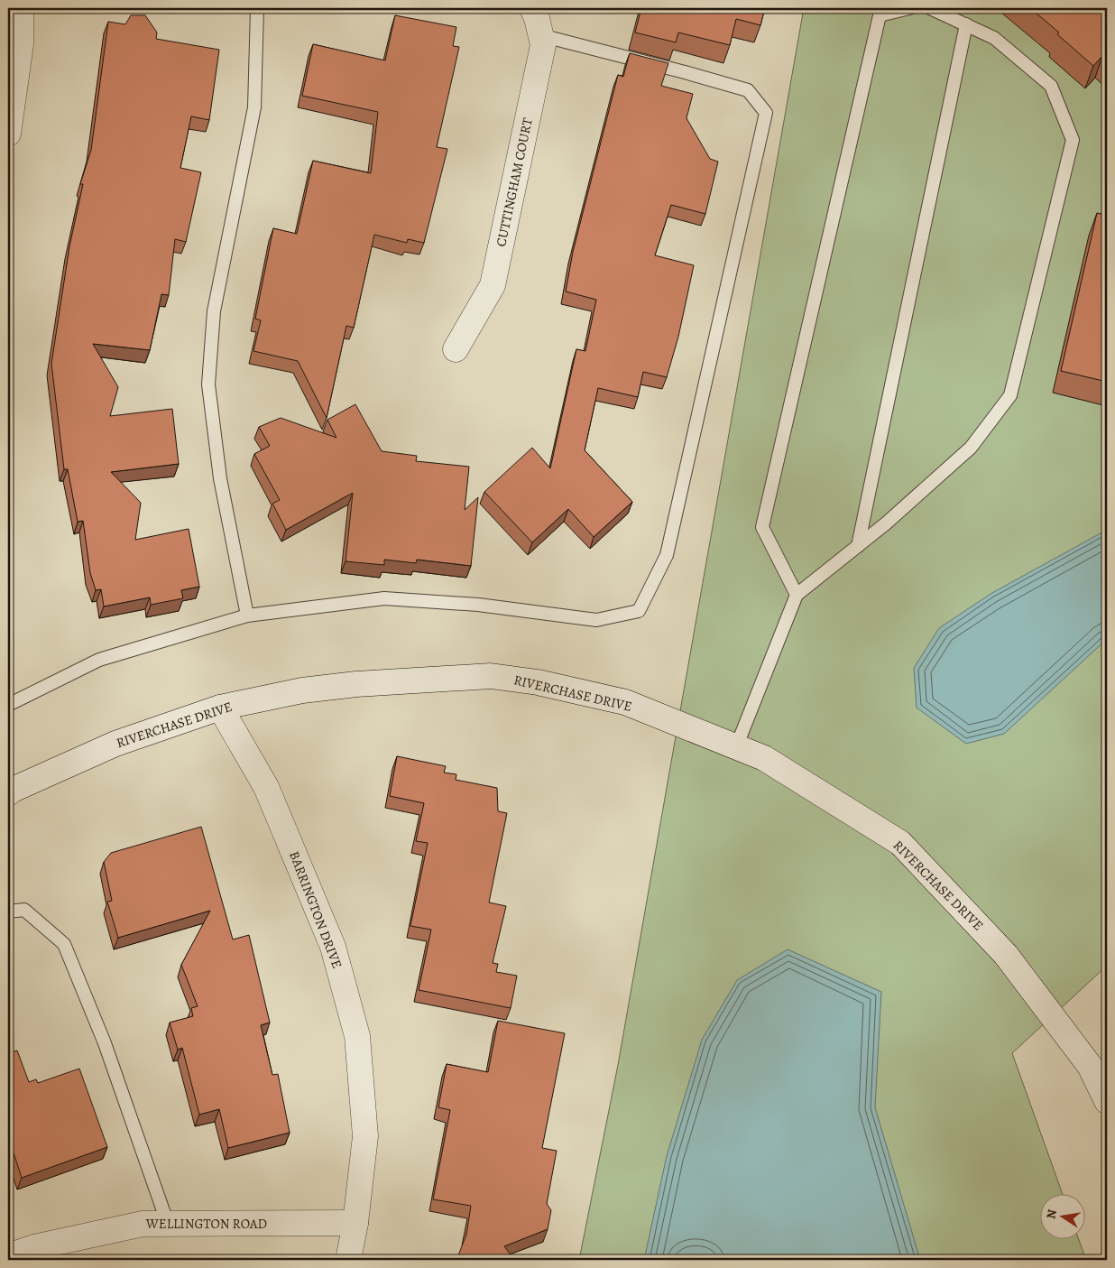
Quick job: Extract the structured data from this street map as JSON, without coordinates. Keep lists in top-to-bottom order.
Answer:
{
  "streets": {
    "street": [
      "CUTTINGHAM COURT",
      "RIVERCHASE DRIVE",
      "BARRINGTON DRIVE",
      "WELLINGTON ROAD"
    ]
  },
  "crossings": [
    ["RIVERCHASE DRIVE", "BARRINGTON DRIVE"],
    ["BARRINGTON DRIVE", "WELLINGTON ROAD"]
  ],
  "north": "left"
}
